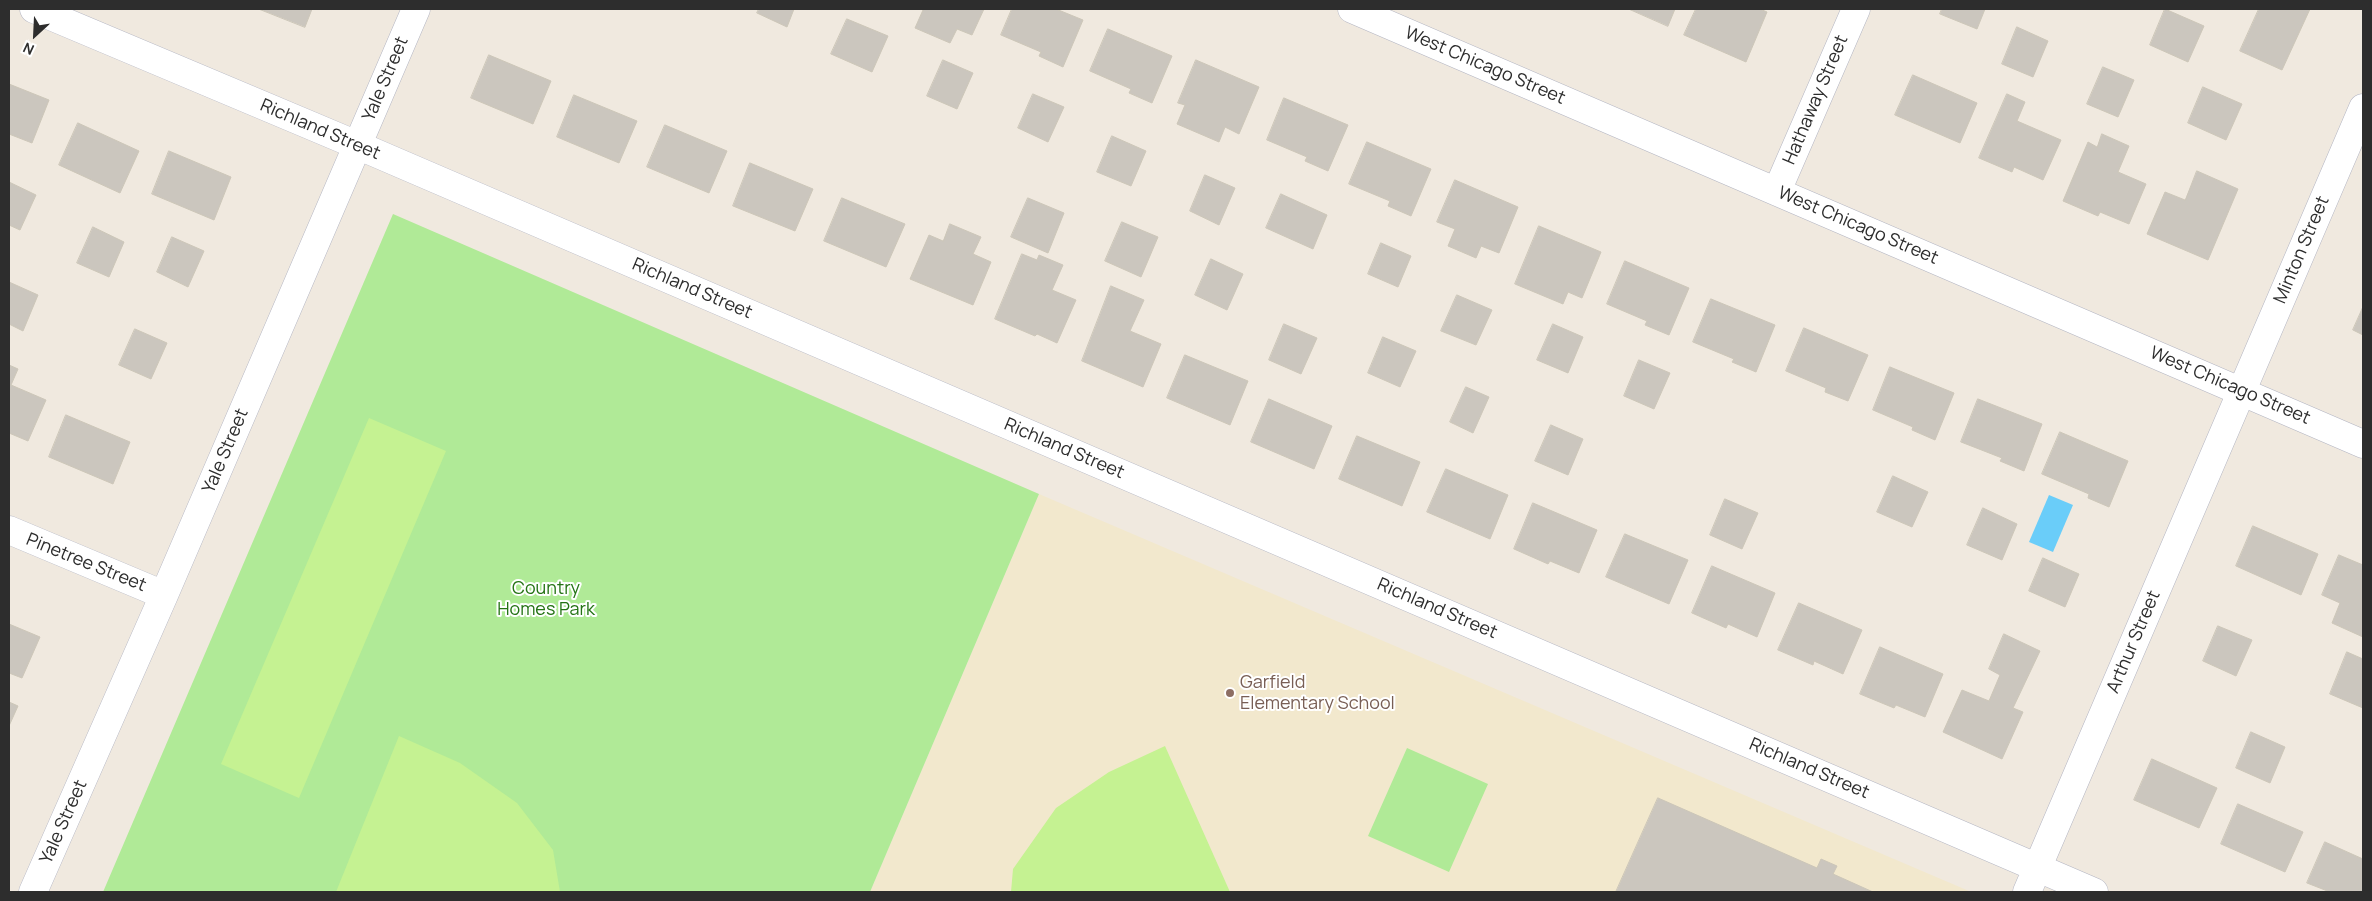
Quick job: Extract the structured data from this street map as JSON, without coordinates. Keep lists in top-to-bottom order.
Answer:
{
  "streets": {
    "street": [
      "West Chicago Street",
      "Yale Street",
      "Hathaway Street",
      "Richland Street",
      "Minton Street",
      "Pinetree Street",
      "Arthur Street"
    ]
  },
  "crossings": [
    ["West Chicago Street", "Hathaway Street"],
    ["West Chicago Street", "Minton Street"],
    ["West Chicago Street", "Arthur Street"],
    ["Yale Street", "Richland Street"],
    ["Yale Street", "Pinetree Street"],
    ["Richland Street", "Arthur Street"],
    ["Minton Street", "Arthur Street"]
  ],
  "parks": ["Country Homes Park"],
  "places": ["Garfield Elementary School"],
  "north": "bottom left"
}
